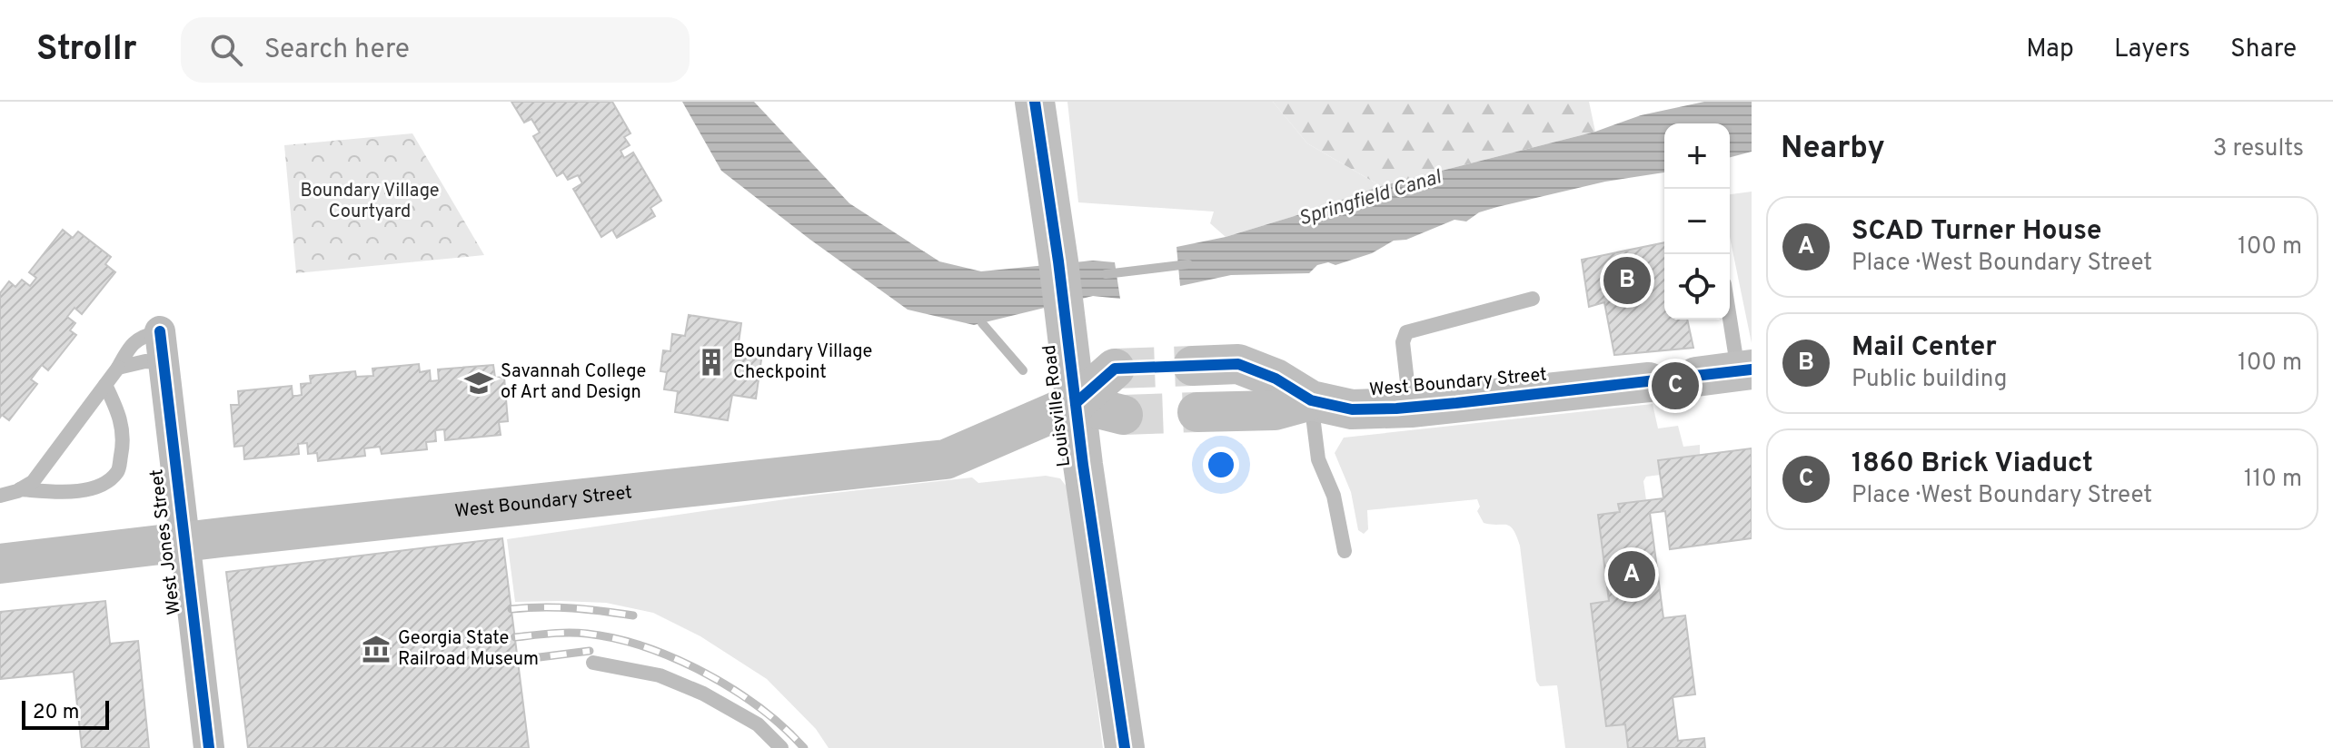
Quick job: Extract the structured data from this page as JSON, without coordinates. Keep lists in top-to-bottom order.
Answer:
{
  "streets": {
    "main road": ["West Boundary Street", "Louisville Road"],
    "street": ["West Jones Street"]
  },
  "crossings": [
    ["West Boundary Street", "Louisville Road"],
    ["West Boundary Street", "West Jones Street"]
  ],
  "water": ["Springfield Canal"],
  "parks": ["Boundary Village Courtyard"],
  "places": {
    "building": ["Boundary Village Checkpoint"],
    "school or university": ["Savannah College of Art and Design"],
    "museum": ["Georgia State Railroad Museum"]
  },
  "scale_bar": "20 m",
  "page": {
    "header": "Strollr",
    "search": "Search here",
    "nav": ["Map", "Layers", "Share"],
    "heading": ["Nearby", "3 results"],
    "map_buttons": ["+", "−"],
    "list": [
      {
        "mark": "A",
        "name": "SCAD Turner House",
        "note": "Place · West Boundary Street",
        "value": "100 m"
      },
      {
        "mark": "B",
        "name": "Mail Center",
        "note": "Public building",
        "value": "100 m"
      },
      {
        "mark": "C",
        "name": "1860 Brick Viaduct",
        "note": "Place · West Boundary Street",
        "value": "110 m"
      }
    ],
    "pins": ["B", "C", "A"],
    "scale": "20 m"
  }
}
